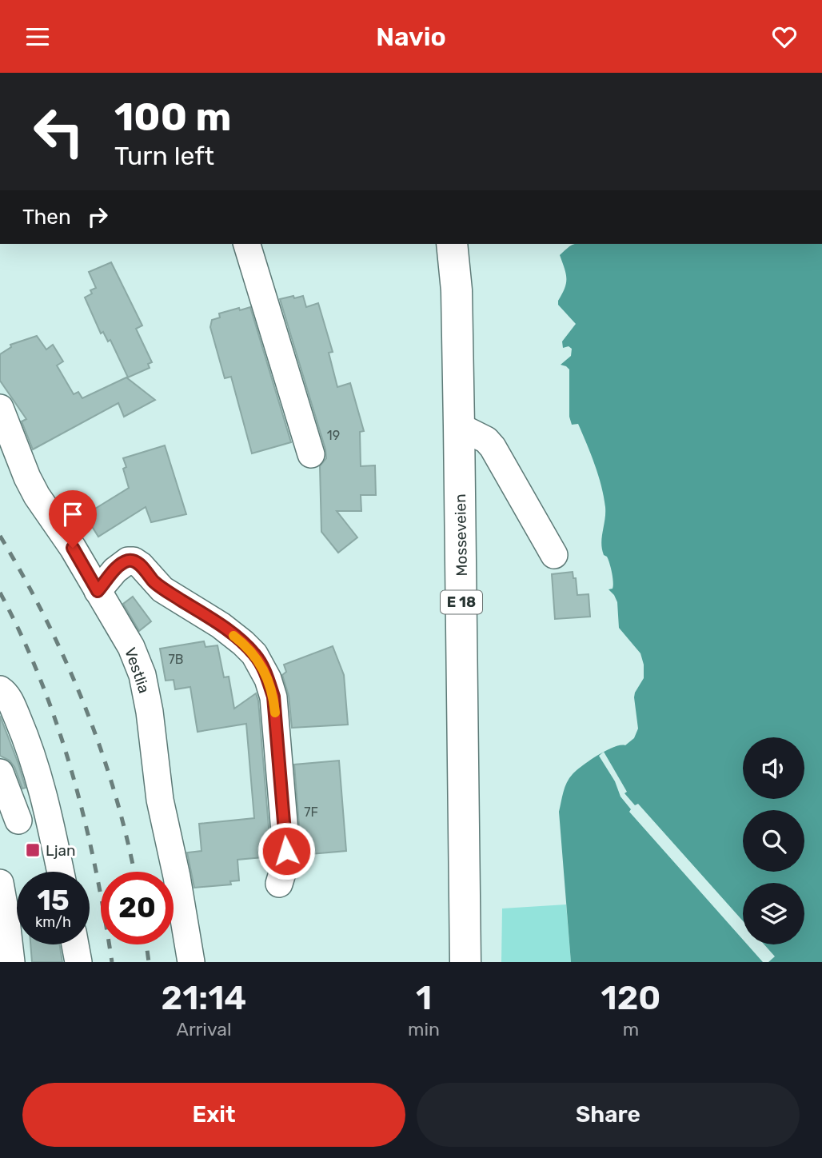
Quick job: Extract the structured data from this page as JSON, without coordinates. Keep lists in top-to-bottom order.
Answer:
{
  "streets": {
    "highway": ["Mosseveien", "E 18"],
    "street": ["Vestlia"]
  },
  "places": {
    "transit": ["Ljan"]
  },
  "house_numbers": ["19", "7B", "7F"],
  "page": {
    "header": "Navio",
    "turn": ["100 m", "Turn left"],
    "then": "Then",
    "speed": "15 km/h",
    "limit": "20",
    "eta": [
      "21:14",
      "Arrival",
      "1",
      "min",
      "120",
      "m"
    ],
    "buttons": ["Exit", "Share"]
  }
}
